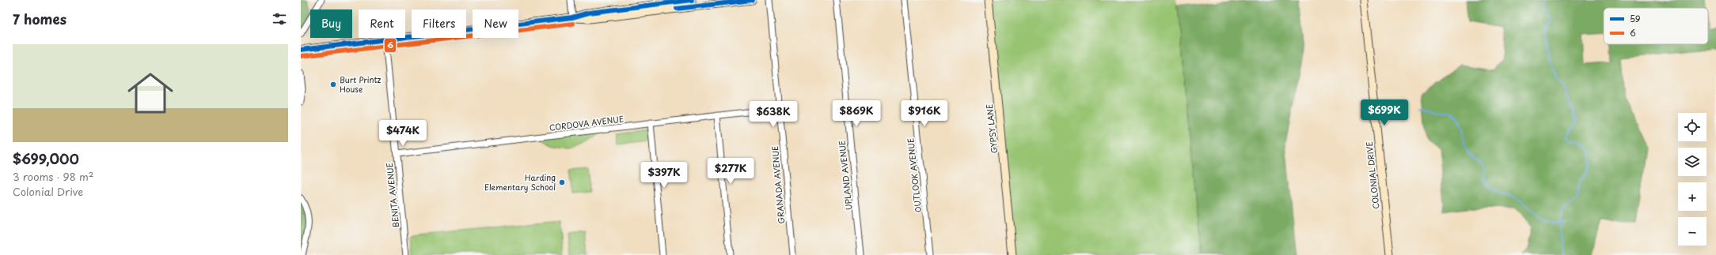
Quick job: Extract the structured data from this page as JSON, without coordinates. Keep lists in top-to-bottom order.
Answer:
{
  "streets": {
    "street": [
      "CORDOVA AVENUE",
      "GYPSY LANE",
      "UPLAND AVENUE",
      "OUTLOOK AVENUE",
      "COLONIAL DRIVE",
      "GRANADA AVENUE",
      "BENITA AVENUE"
    ]
  },
  "crossings": [
    ["CORDOVA AVENUE", "GRANADA AVENUE"],
    ["CORDOVA AVENUE", "BENITA AVENUE"]
  ],
  "places": ["Burt Printz House", "Harding Elementary School"],
  "lines": ["transit line 59", "transit line 6"],
  "legend": ["59", "6"],
  "page": {
    "heading": "7 homes",
    "chip": [
      "Buy",
      "Rent",
      "Filters",
      "New"
    ],
    "list": [
      {
        "name": "$699,000",
        "note": "3 rooms · 98 m² · Colonial Drive"
      }
    ],
    "price": [
      "$699K",
      "$869K",
      "$916K",
      "$638K",
      "$474K",
      "$277K",
      "$397K"
    ],
    "map_buttons": ["+", "−"]
  }
}
